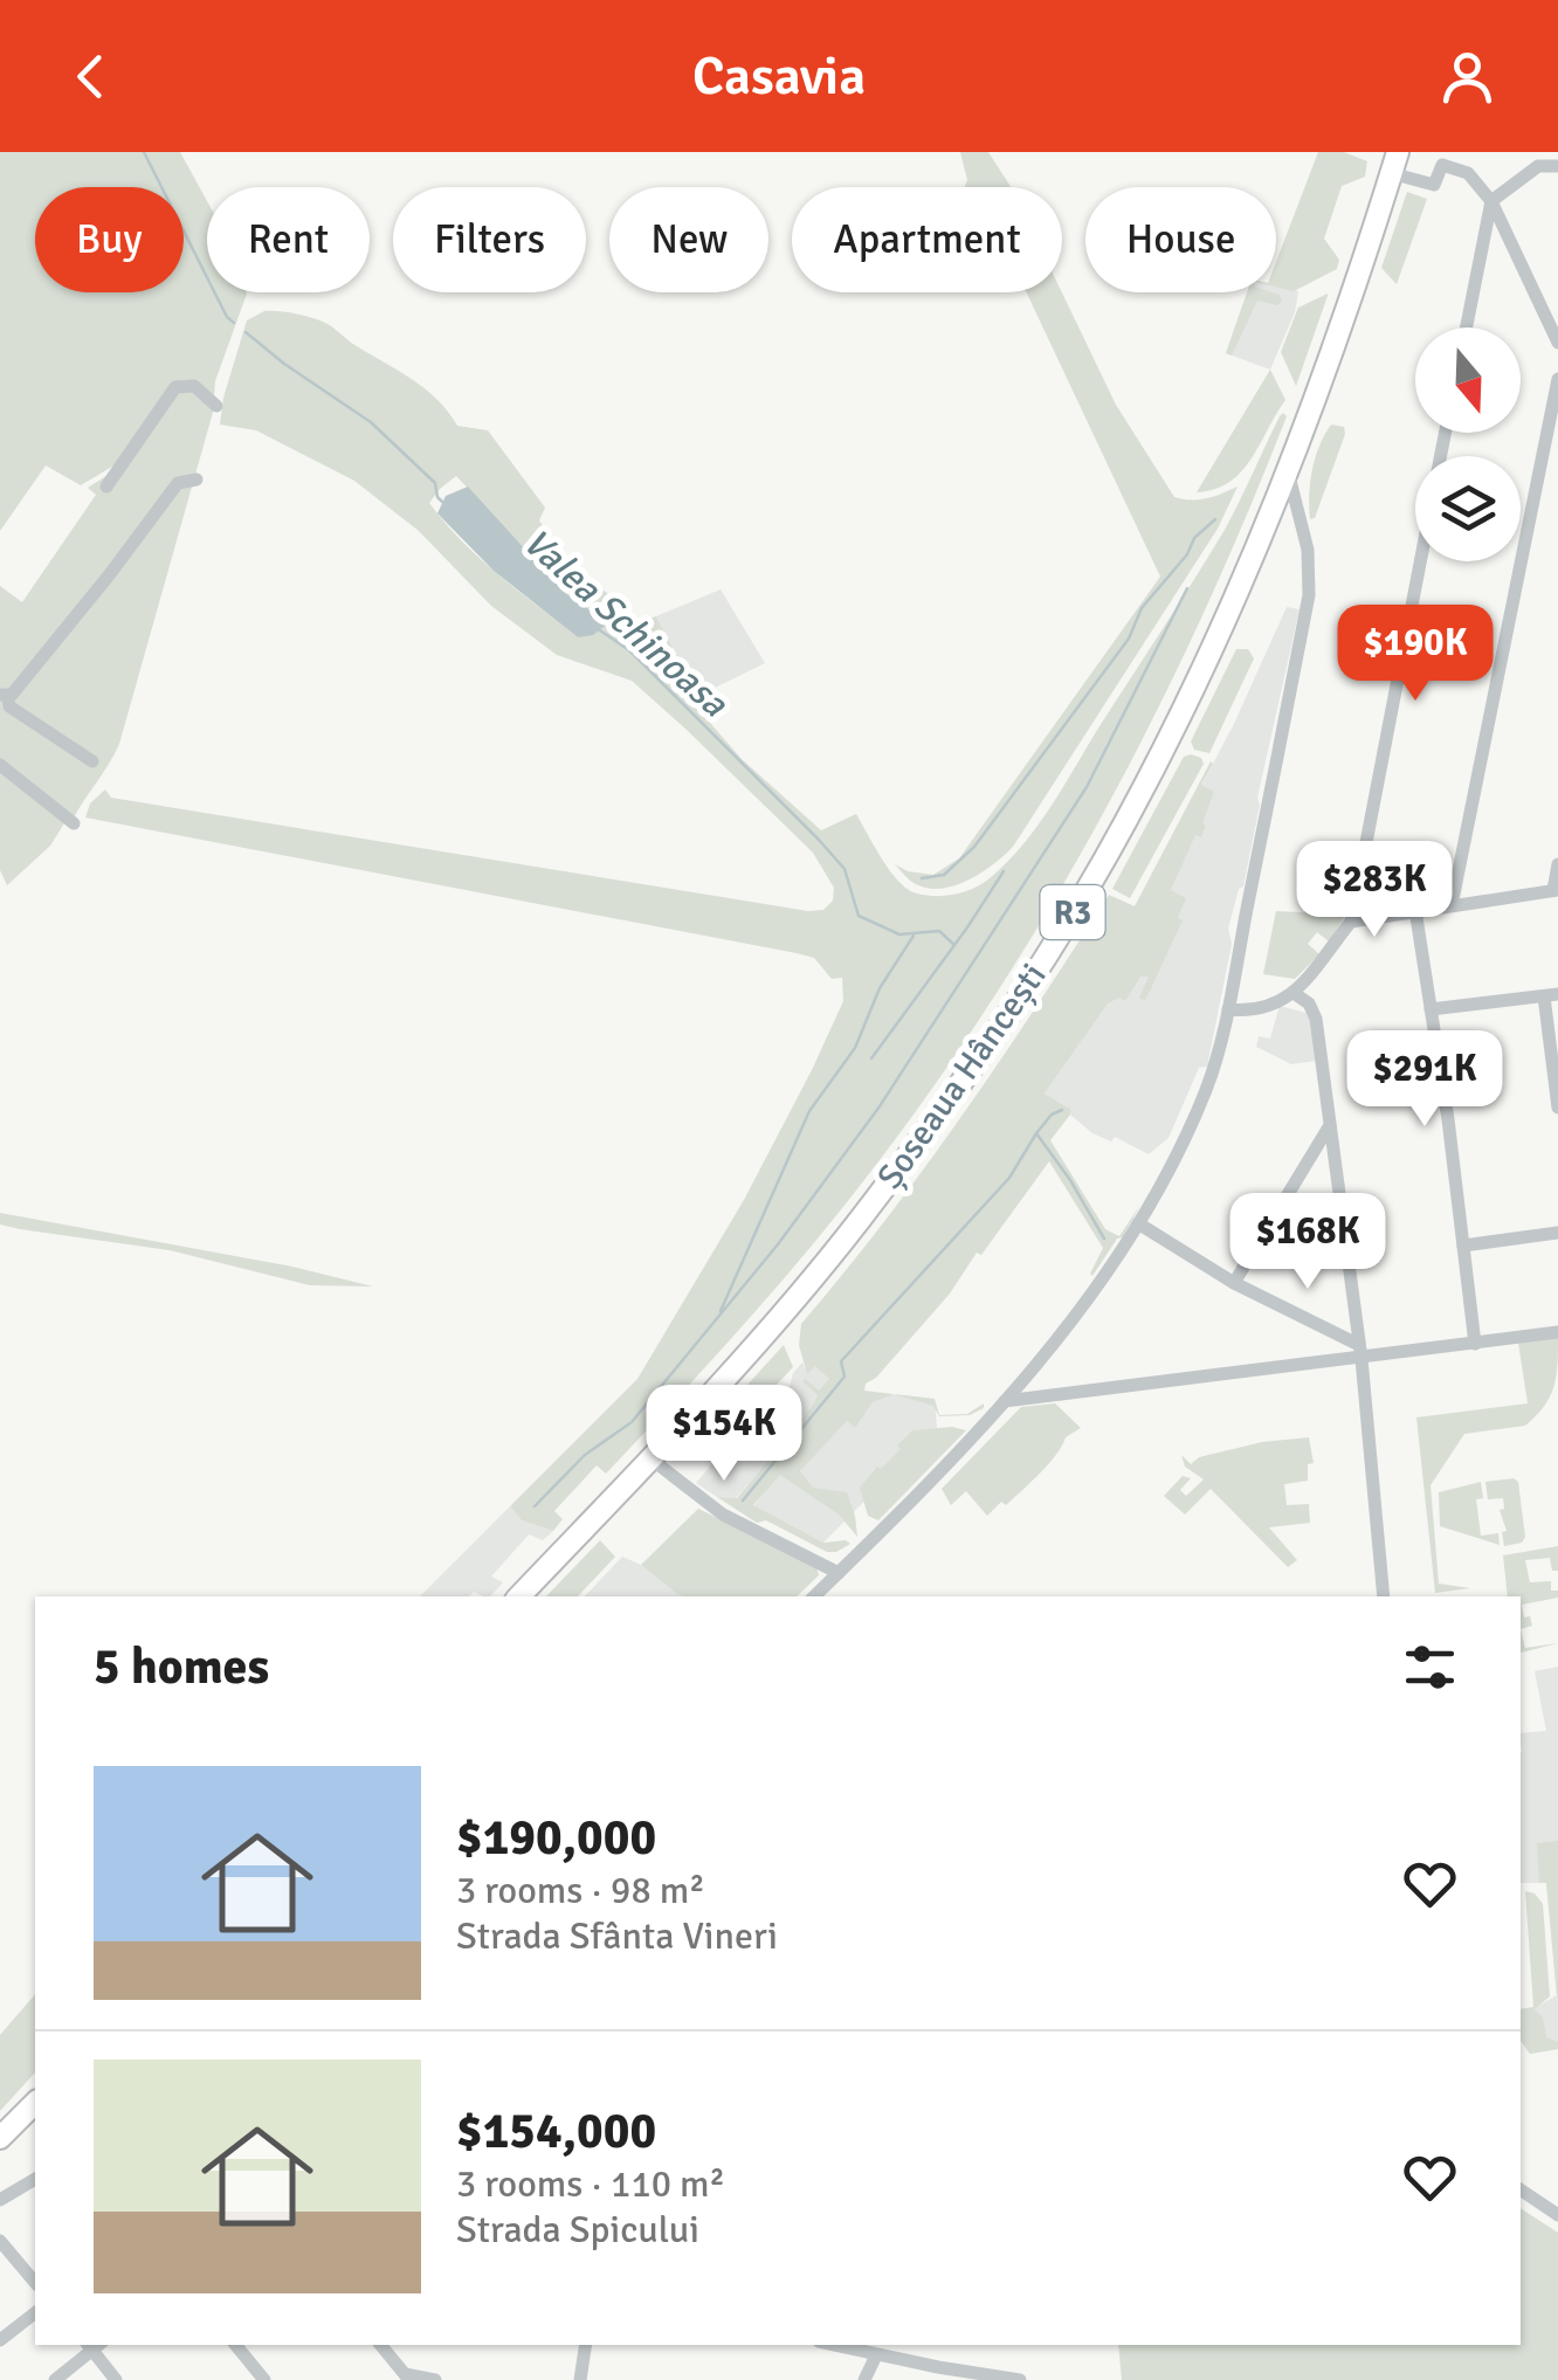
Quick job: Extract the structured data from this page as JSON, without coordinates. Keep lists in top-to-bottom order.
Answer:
{
  "streets": {
    "highway": ["R3", "Șoseaua Hâncești"]
  },
  "water": ["Valea Schinoasa"],
  "north": "bottom",
  "page": {
    "header": "Casavia",
    "chip": [
      "Buy",
      "Rent",
      "Filters",
      "New",
      "Apartment",
      "House"
    ],
    "price": [
      "$190K",
      "$283K",
      "$291K",
      "$168K",
      "$154K"
    ],
    "heading": "5 homes",
    "list": [
      {
        "name": "$190,000",
        "note": "3 rooms · 98 m² · Strada Sfânta Vineri"
      },
      {
        "name": "$154,000",
        "note": "3 rooms · 110 m² · Strada Spicului"
      }
    ]
  }
}
